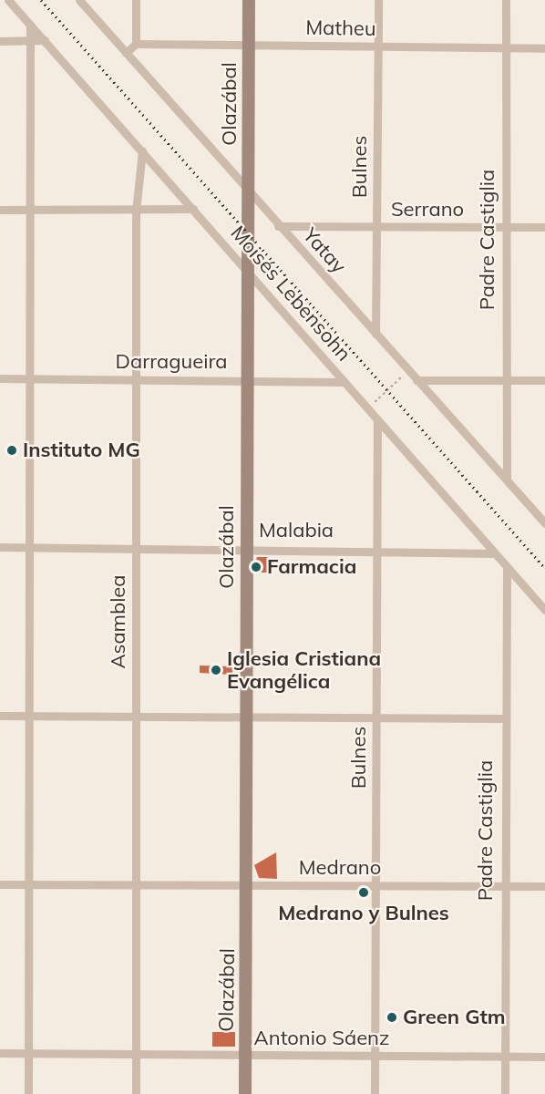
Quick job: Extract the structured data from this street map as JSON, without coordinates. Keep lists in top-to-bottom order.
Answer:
{
  "streets": {
    "street": [
      "Matheu",
      "Olazábal",
      "Bulnes",
      "Serrano",
      "Padre Castiglia",
      "Yatay",
      "Moisés Lebensohn",
      "Darragueira",
      "Malabia",
      "Asamblea",
      "Medrano",
      "Antonio Sáenz"
    ]
  },
  "crossings": [
    ["Matheu", "Olazábal"],
    ["Matheu", "Bulnes"],
    ["Matheu", "Padre Castiglia"],
    ["Olazábal", "Yatay"],
    ["Olazábal", "Moisés Lebensohn"],
    ["Olazábal", "Darragueira"],
    ["Olazábal", "Malabia"],
    ["Olazábal", "Medrano"],
    ["Olazábal", "Antonio Sáenz"],
    ["Bulnes", "Serrano"],
    ["Bulnes", "Yatay"],
    ["Bulnes", "Moisés Lebensohn"],
    ["Bulnes", "Malabia"],
    ["Bulnes", "Medrano"],
    ["Bulnes", "Antonio Sáenz"],
    ["Serrano", "Padre Castiglia"],
    ["Serrano", "Yatay"],
    ["Padre Castiglia", "Yatay"],
    ["Padre Castiglia", "Moisés Lebensohn"],
    ["Padre Castiglia", "Medrano"],
    ["Padre Castiglia", "Antonio Sáenz"],
    ["Moisés Lebensohn", "Darragueira"],
    ["Moisés Lebensohn", "Malabia"],
    ["Moisés Lebensohn", "Asamblea"],
    ["Darragueira", "Asamblea"],
    ["Malabia", "Asamblea"],
    ["Asamblea", "Medrano"],
    ["Asamblea", "Antonio Sáenz"]
  ],
  "places": [
    "Instituto MG",
    "Farmacia",
    "Iglesia Cristiana Evangélica",
    "Medrano y Bulnes",
    "Green Gtm"
  ]
}
